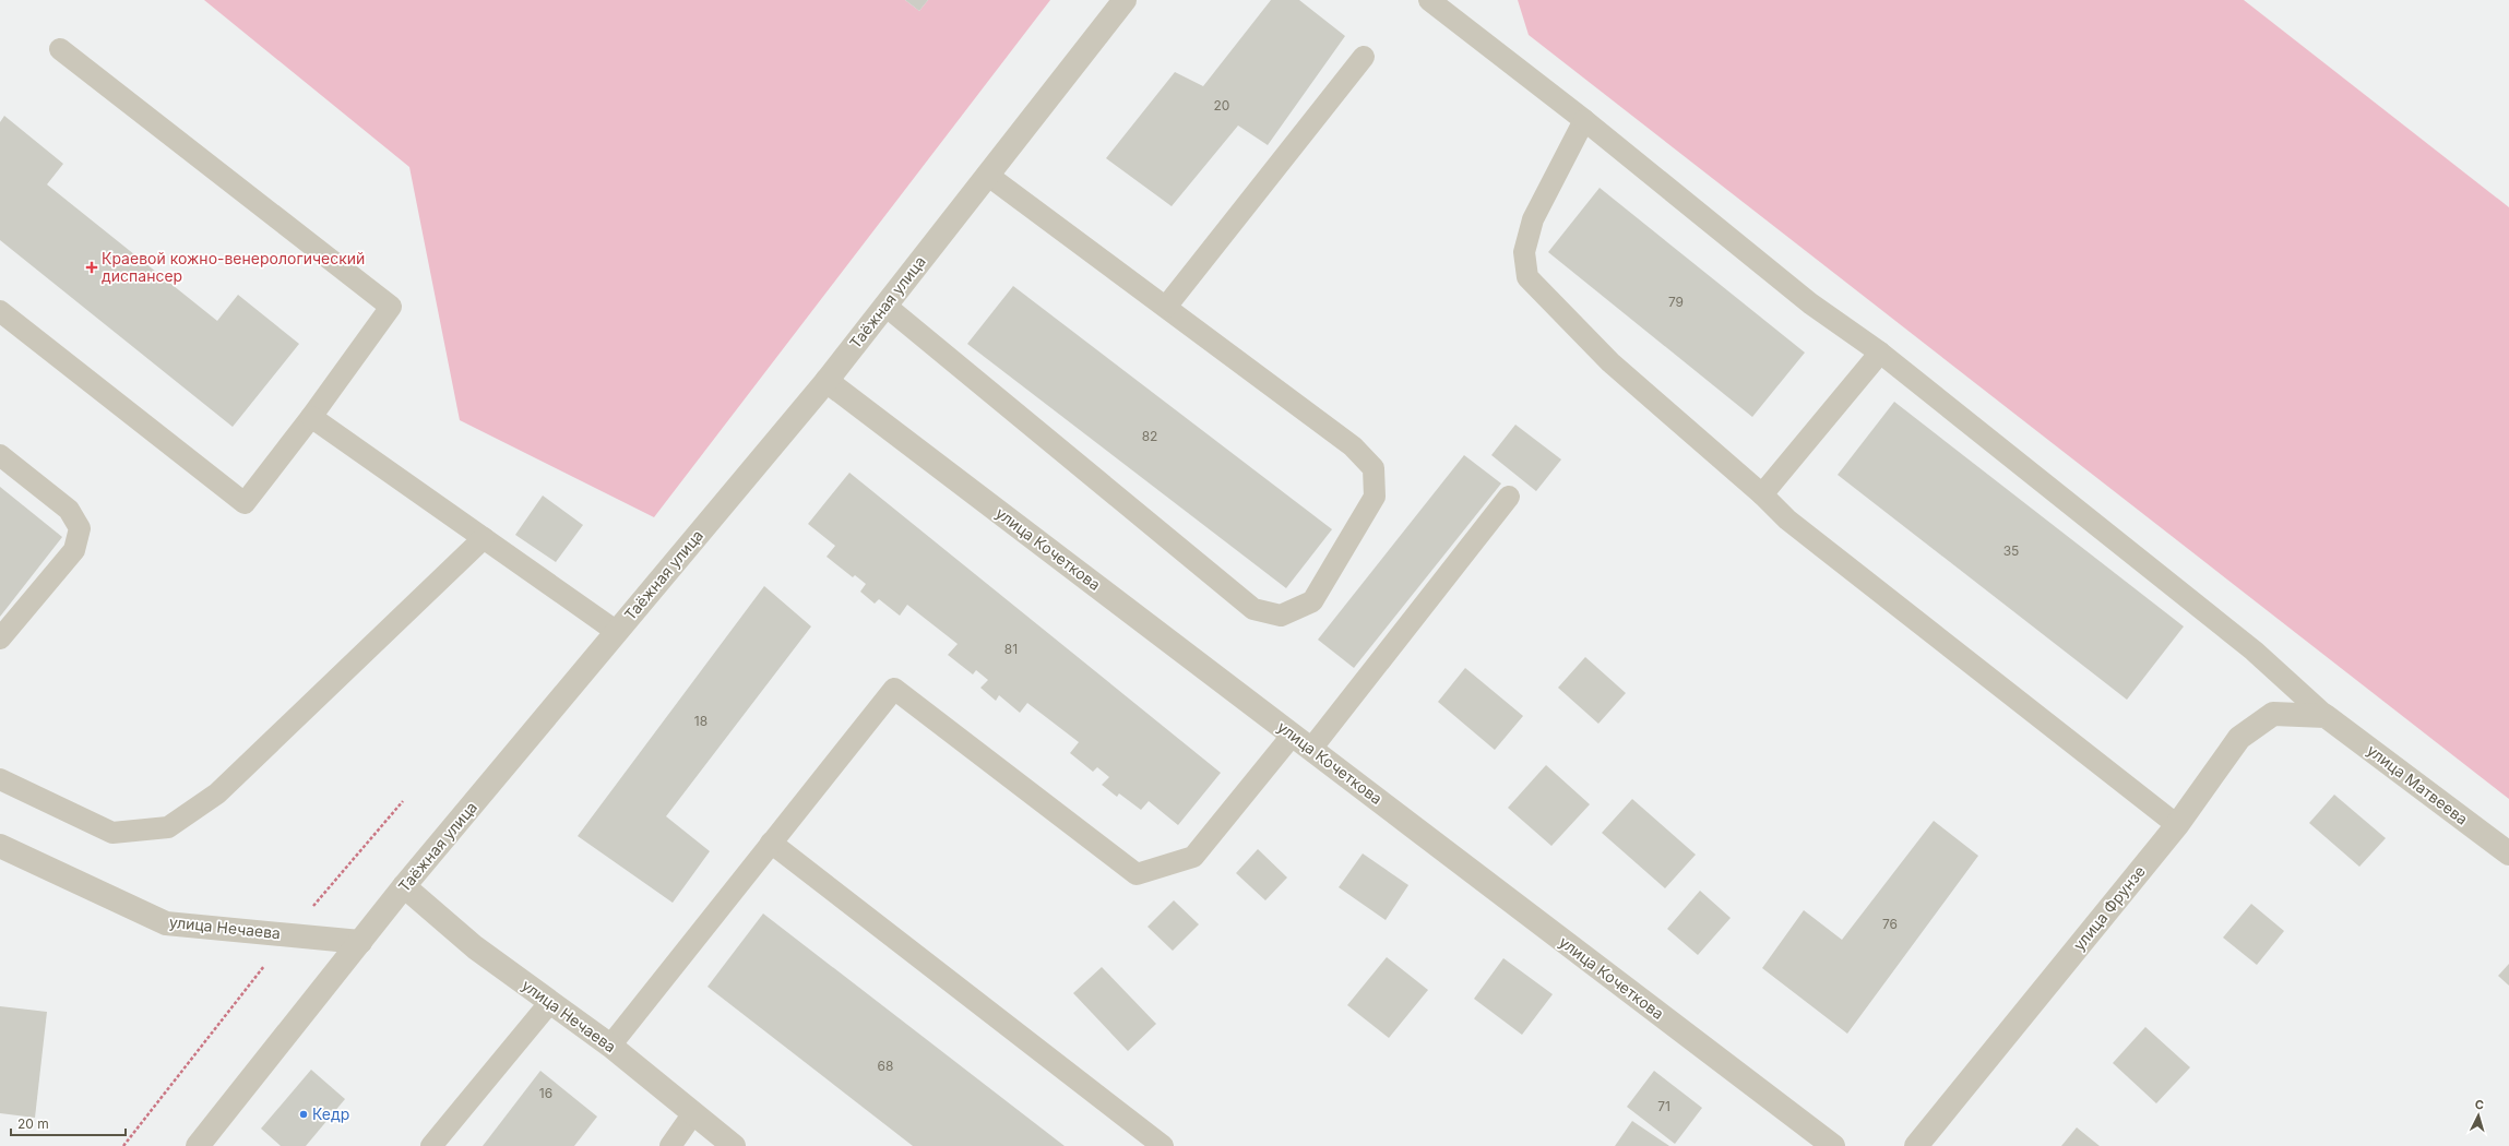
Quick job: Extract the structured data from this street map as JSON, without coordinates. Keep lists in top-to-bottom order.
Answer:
{
  "streets": {
    "street": [
      "Таёжная улица",
      "улица Кочеткова",
      "улица Матвеева",
      "улица Фрунзе",
      "улица Нечаева"
    ]
  },
  "crossings": [
    ["Таёжная улица", "улица Кочеткова"],
    ["Таёжная улица", "улица Нечаева"],
    ["улица Матвеева", "улица Фрунзе"]
  ],
  "places": {
    "health": ["Краевой кожно-венерологический диспансер"],
    "other": ["Кедр"]
  },
  "house_numbers": [
    "20",
    "79",
    "82",
    "35",
    "81",
    "18",
    "76",
    "68",
    "16",
    "71"
  ],
  "scale_bar": "20 m",
  "north": "top"
}
